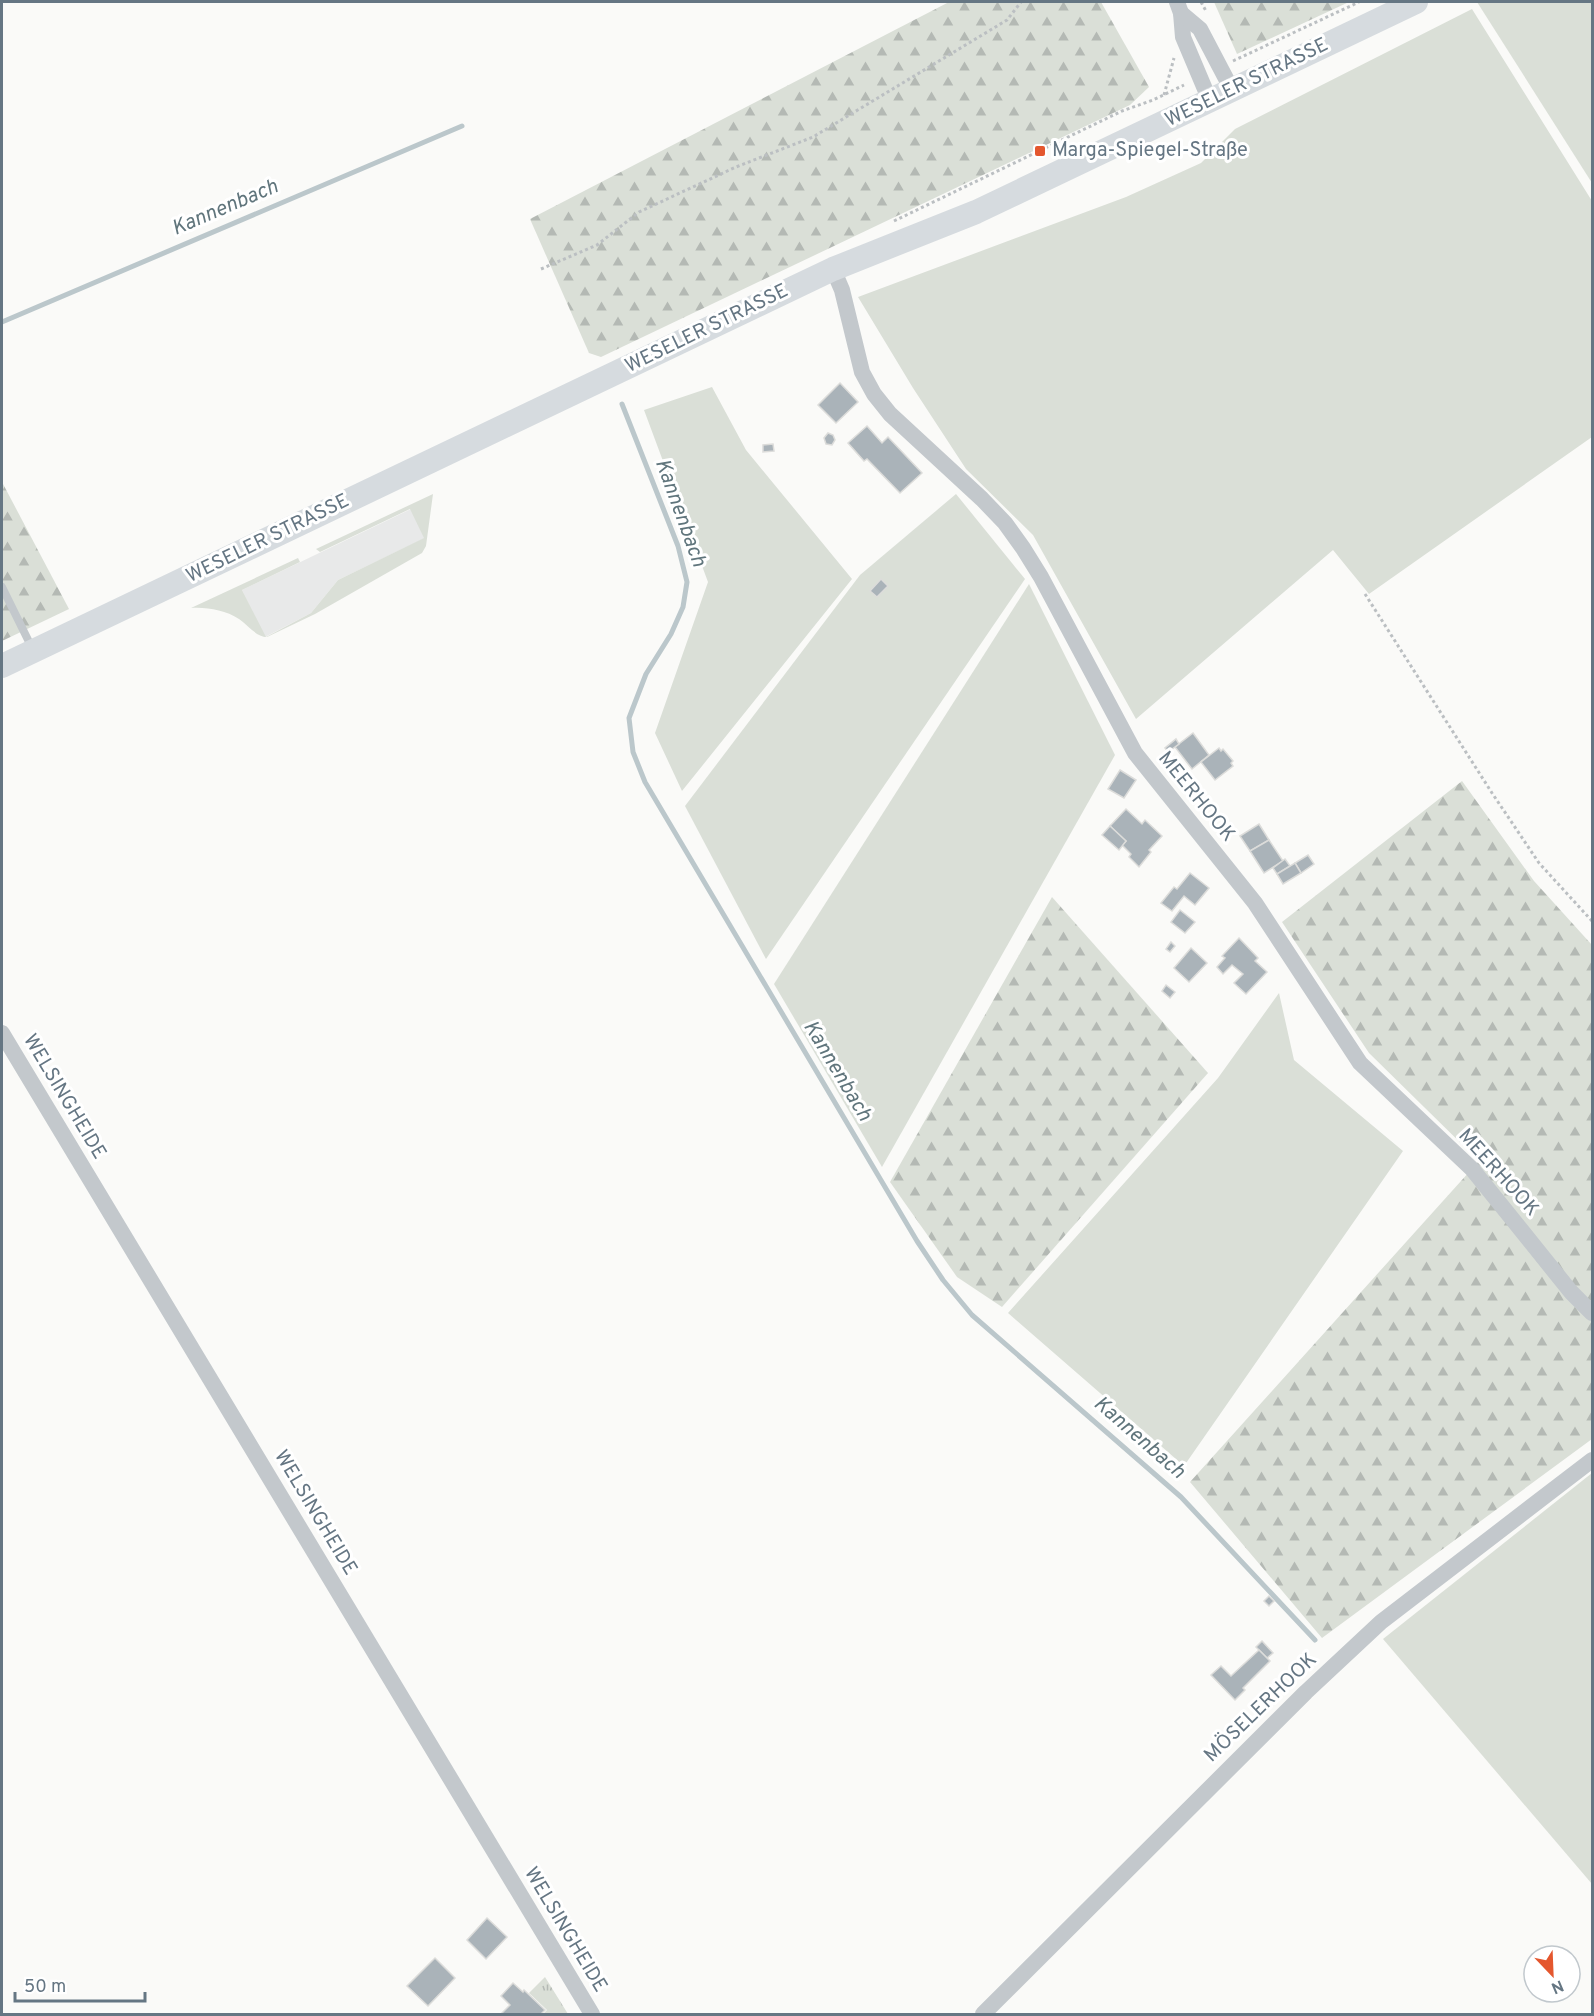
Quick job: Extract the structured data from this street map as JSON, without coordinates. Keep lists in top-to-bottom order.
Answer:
{
  "streets": {
    "main road": ["WESELER STRASSE"],
    "street": ["MEERHOOK", "WELSINGHEIDE", "MÖSELERHOOK"]
  },
  "crossings": [
    ["WESELER STRASSE", "MEERHOOK"]
  ],
  "water": ["Kannenbach"],
  "places": {
    "transit": ["Marga-Spiegel-Straße"]
  },
  "scale_bar": "50 m",
  "north": "bottom right"
}
